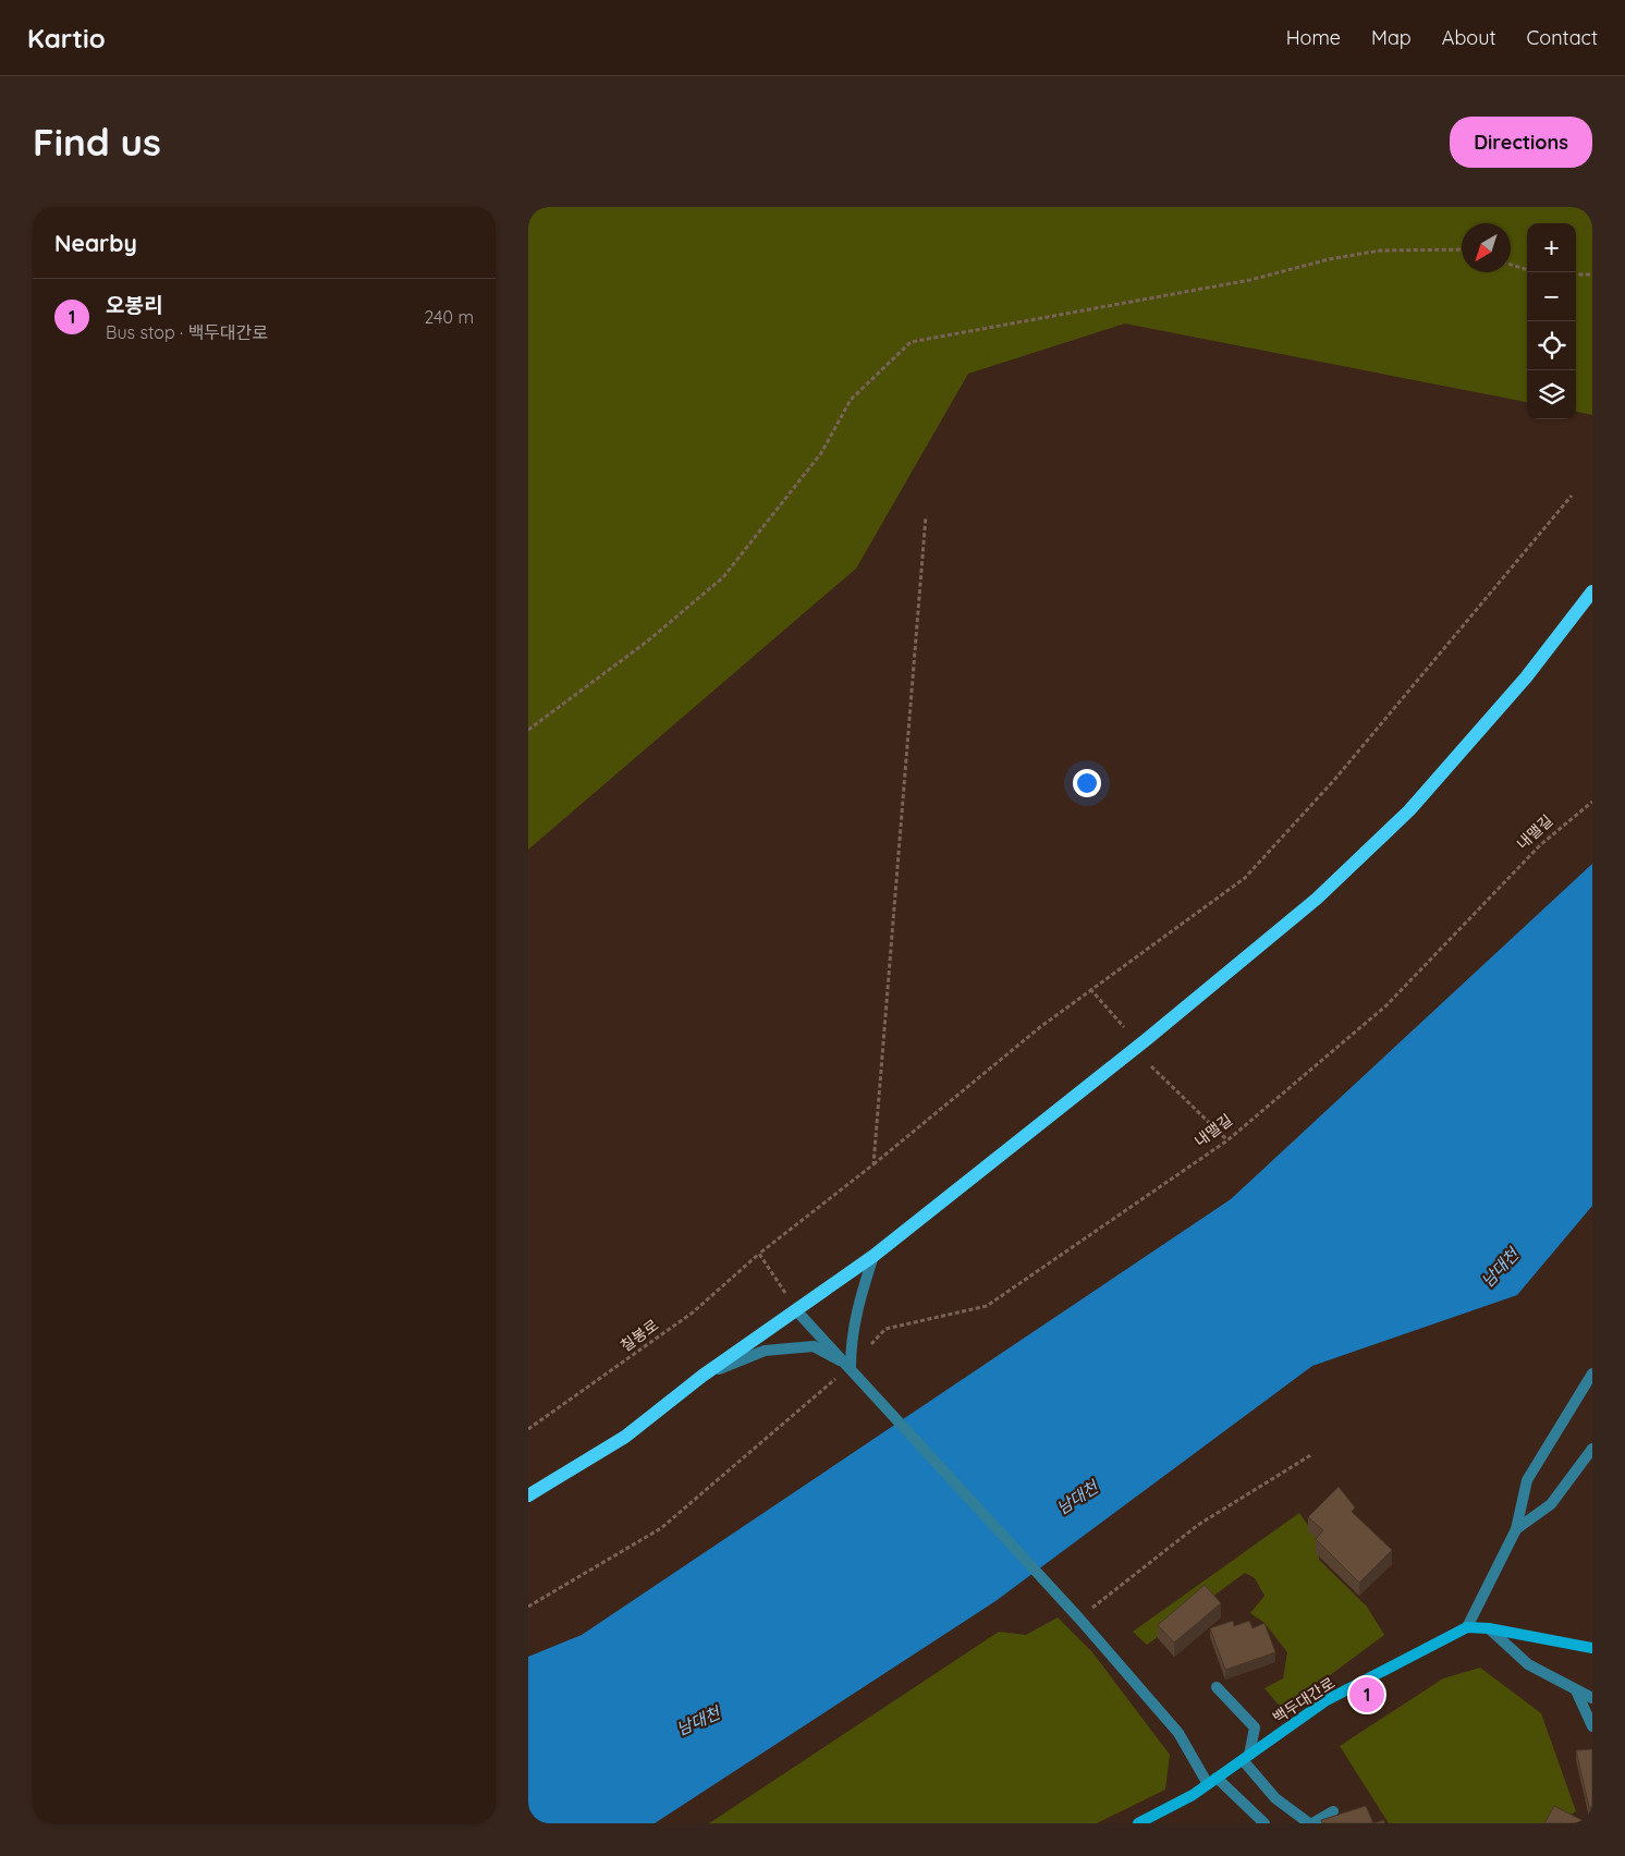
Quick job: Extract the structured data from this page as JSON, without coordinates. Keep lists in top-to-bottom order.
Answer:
{
  "streets": {
    "main road": ["백두대간로"],
    "path": ["내맬길", "칠봉로"]
  },
  "water": ["남대천"],
  "north": "bottom left",
  "page": {
    "header": "Kartio",
    "nav": [
      "Home",
      "Map",
      "About",
      "Contact"
    ],
    "buttons": "Directions",
    "title": "Find us",
    "heading": "Nearby",
    "map_buttons": ["+", "−"],
    "list": [
      {
        "mark": "1",
        "name": "오봉리",
        "note": "Bus stop · 백두대간로",
        "value": "240 m"
      }
    ],
    "pins": "1"
  }
}
